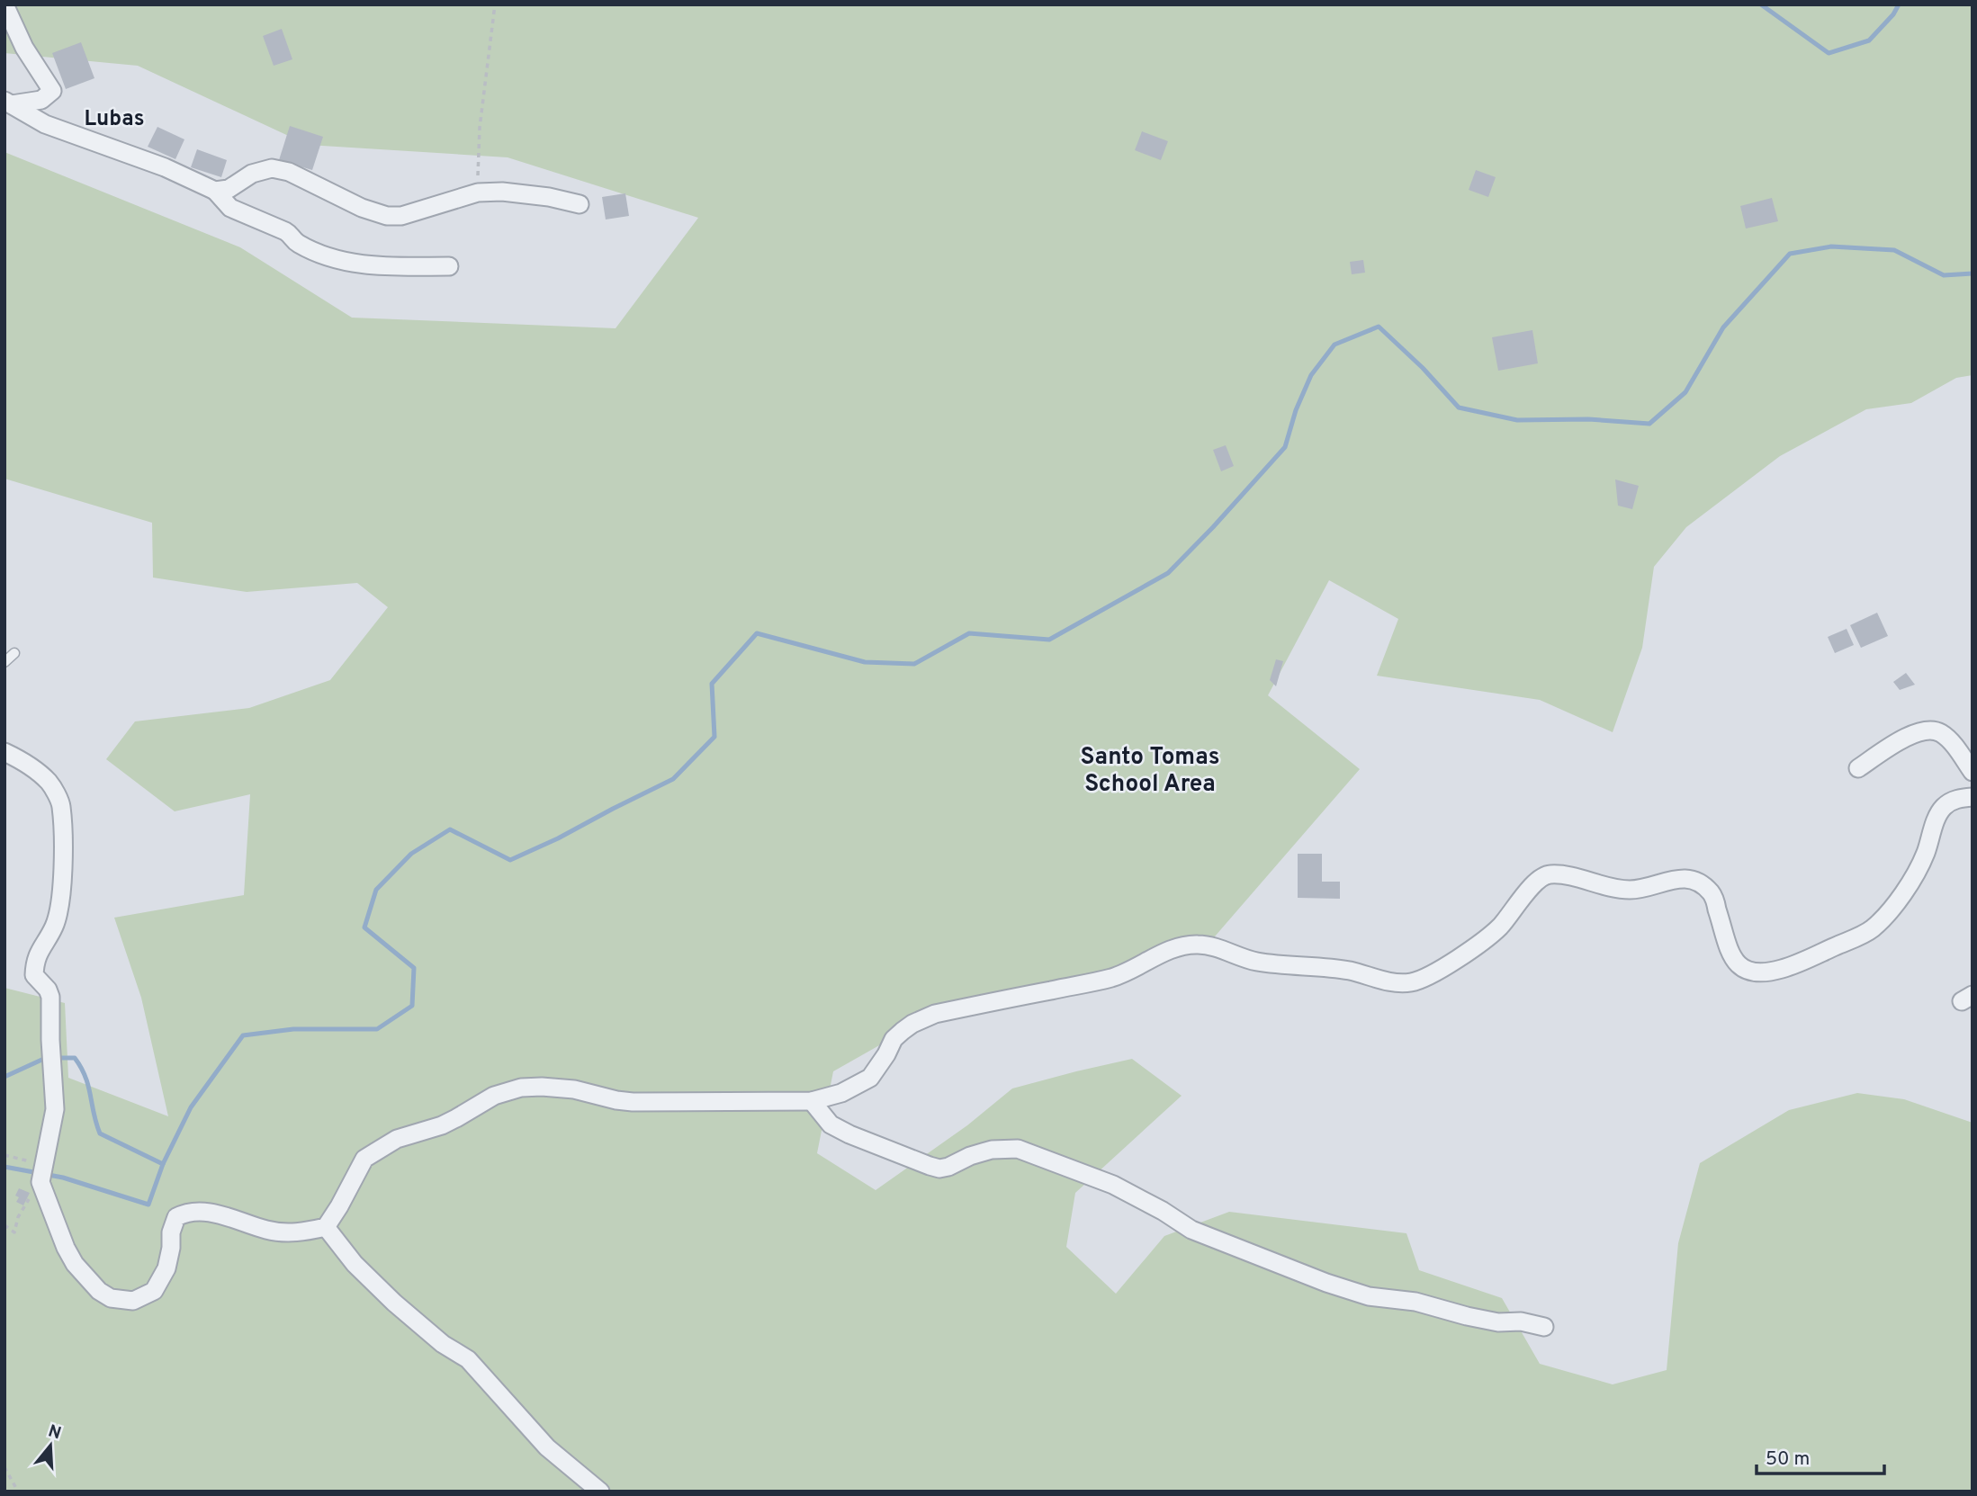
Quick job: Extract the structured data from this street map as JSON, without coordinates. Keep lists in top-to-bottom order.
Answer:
{
  "districts": ["Lubas", "Santo Tomas School Area"],
  "scale_bar": "50 m",
  "north": "top"
}
